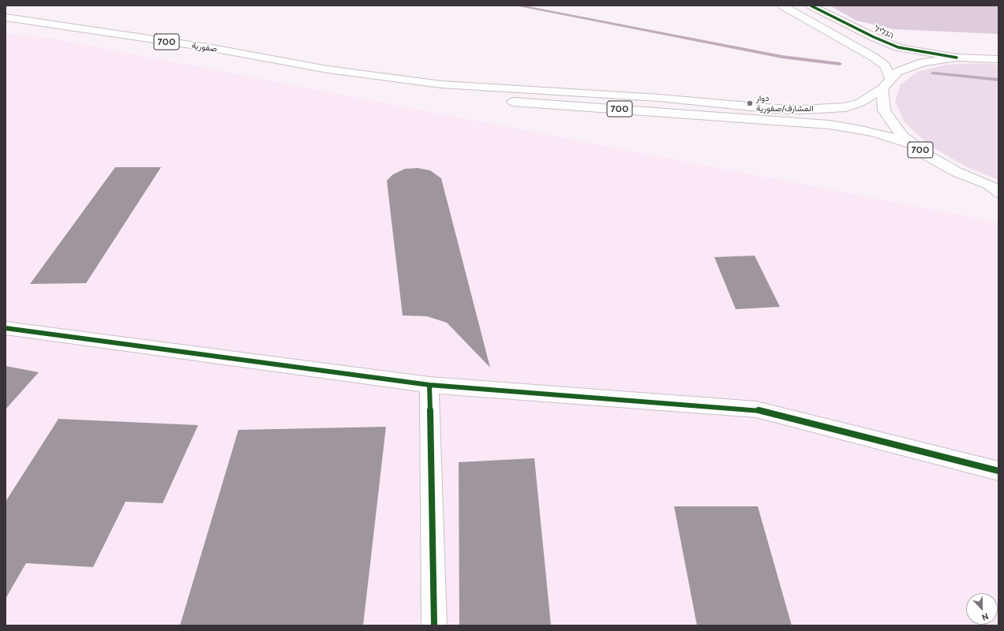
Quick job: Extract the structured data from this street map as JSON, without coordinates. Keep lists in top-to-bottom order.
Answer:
{
  "streets": {
    "main road": ["הגליל", "700", "صفورية"]
  },
  "crossings": [
    ["הגליל", "700"],
    ["700", "صفورية"]
  ],
  "places": ["دوار المشارف/صفورية"],
  "north": "bottom"
}
